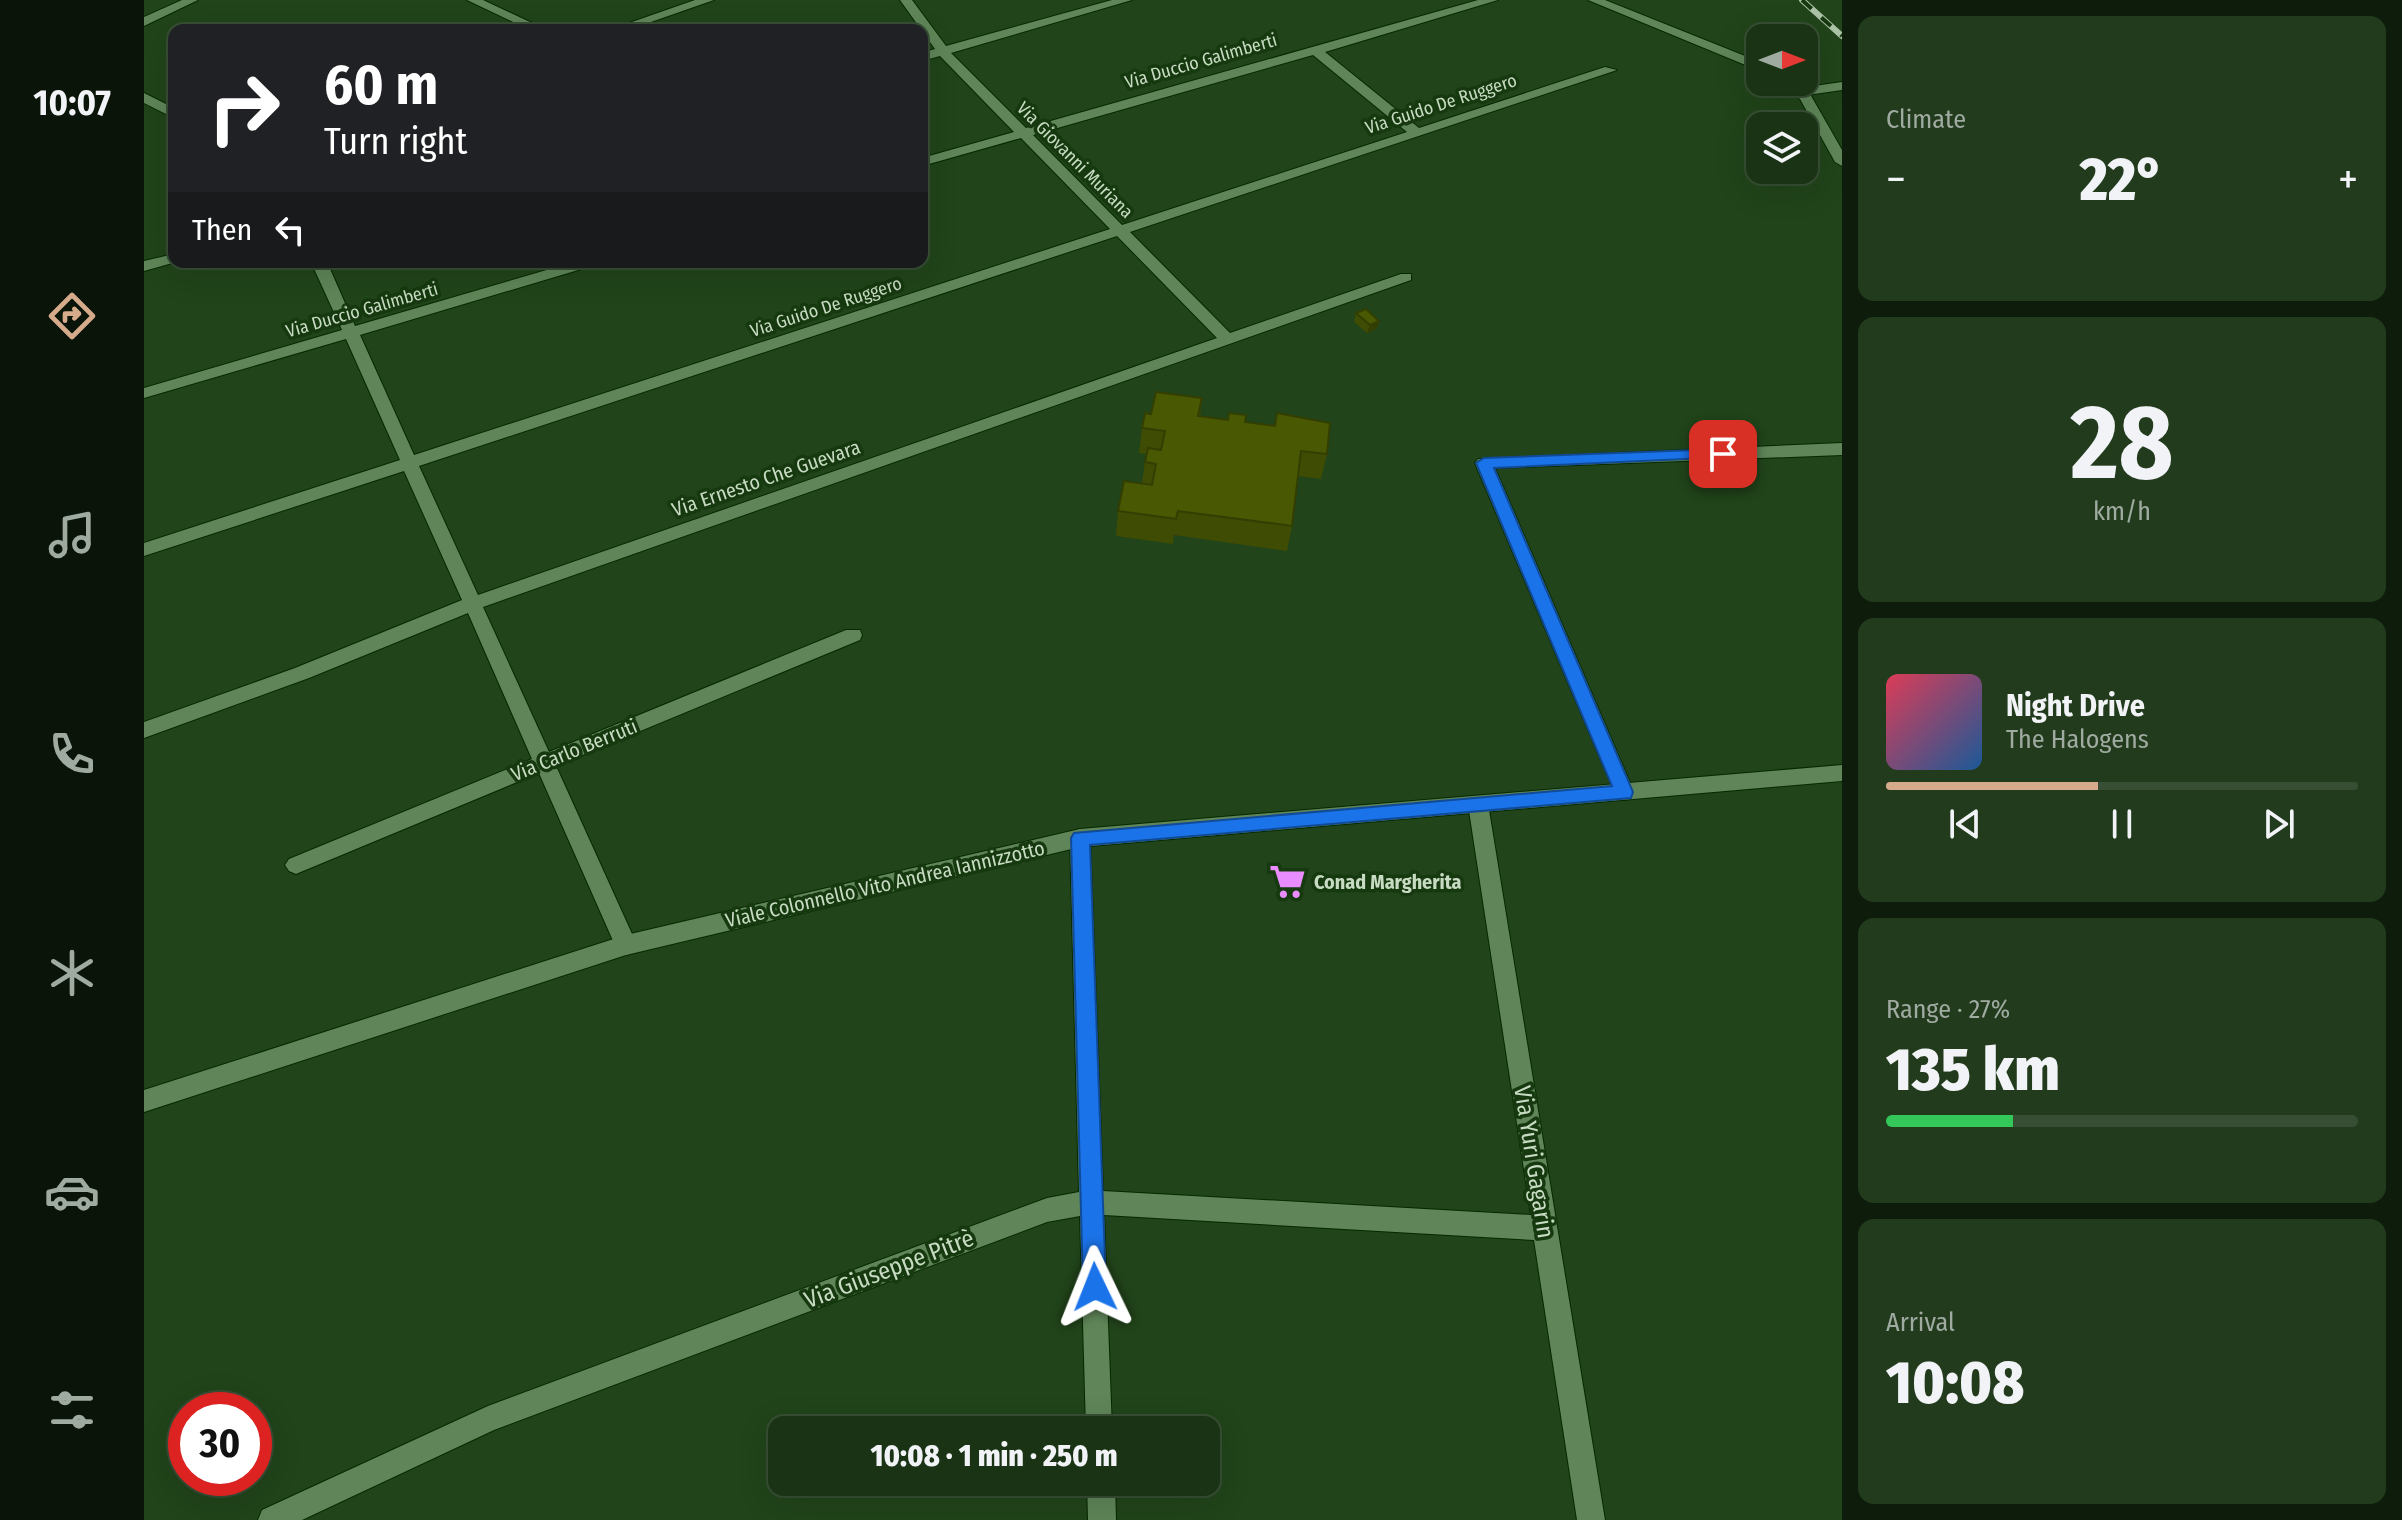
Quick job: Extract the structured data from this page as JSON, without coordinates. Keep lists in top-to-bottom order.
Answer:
{
  "streets": {
    "street": [
      "Via Duccio Galimberti",
      "Via Guido De Ruggero",
      "Via Giovanni Muriana",
      "Via Ernesto Che Guevara",
      "Via Carlo Berruti",
      "Viale Colonnello Vito Andrea Iannizzotto",
      "Via Yuri Gagarin",
      "Via Giuseppe Pitrè"
    ]
  },
  "crossings": [
    ["Via Duccio Galimberti", "Via Giovanni Muriana"],
    ["Via Guido De Ruggero", "Via Giovanni Muriana"],
    ["Via Giovanni Muriana", "Via Ernesto Che Guevara"],
    ["Viale Colonnello Vito Andrea Iannizzotto", "Via Yuri Gagarin"],
    ["Via Yuri Gagarin", "Via Giuseppe Pitrè"]
  ],
  "places": {
    "supermarket": ["Conad Margherita"]
  },
  "north": "right",
  "page": {
    "tabs": "10:07",
    "tile": [
      "Climate",
      ["28", "km/h"],
      ["Range · 27%", "135 km"],
      ["Arrival", "10:08"]
    ],
    "turn": ["60 m", "Turn right"],
    "heat": ["−", "22°", "+"],
    "then": "Then",
    "song": ["Night Drive", "The Halogens"],
    "limit": "30",
    "trip": "10:08 · 1 min · 250 m"
  }
}
